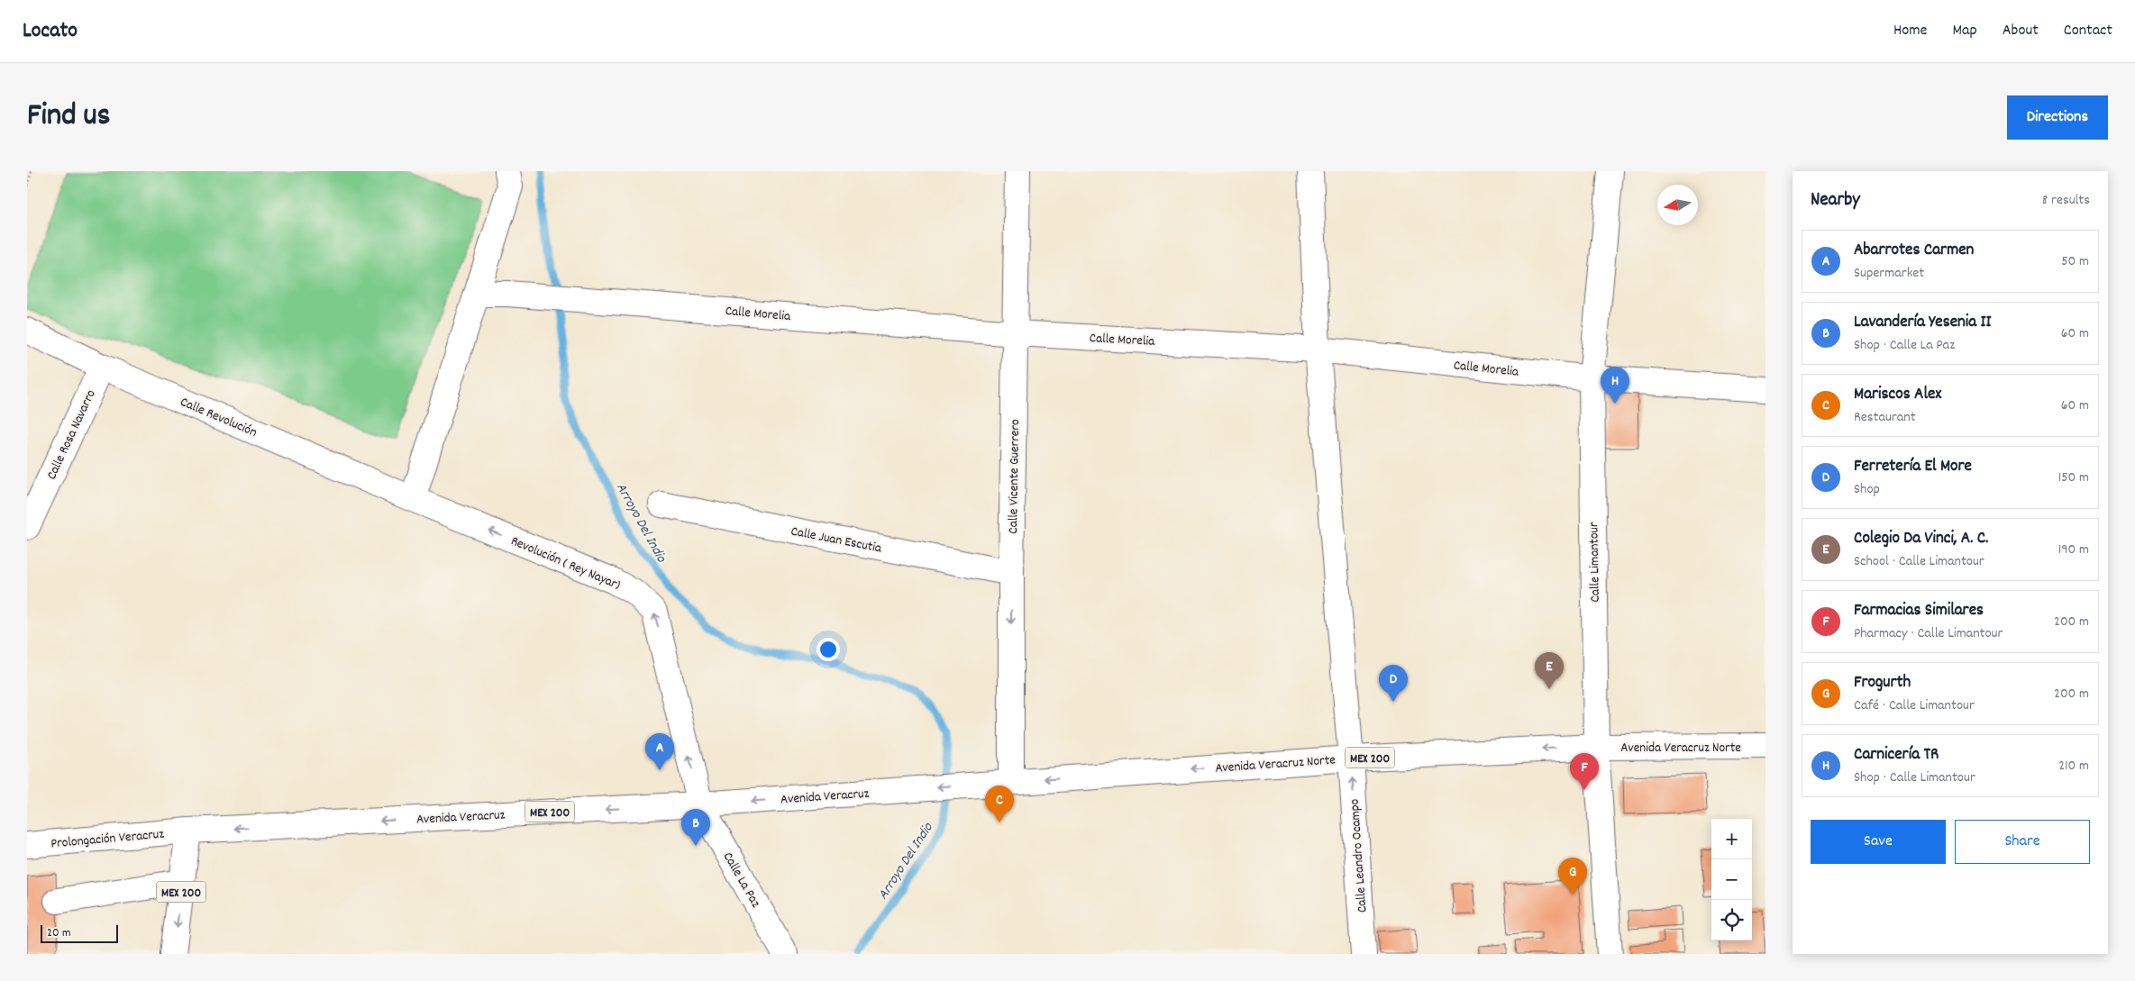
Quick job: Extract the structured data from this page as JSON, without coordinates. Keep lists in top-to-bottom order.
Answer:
{
  "streets": {
    "main road": [
      "Calle Morelia",
      "Calle Revolución",
      "Calle Rosa Navarro",
      "Calle Vicente Guerrero",
      "Calle Juan Escutia",
      "Revolución ( Rey Nayar)",
      "Calle Limantour",
      "Avenida Veracruz Norte",
      "MEX 200",
      "Avenida Veracruz",
      "Prolongación Veracruz",
      "Calle Leandro Ocampo",
      "Calle La Paz"
    ]
  },
  "crossings": [
    ["Calle Morelia", "Calle Vicente Guerrero"],
    ["Calle Morelia", "Calle Limantour"],
    ["Calle Morelia", "Calle Leandro Ocampo"],
    ["Calle Revolución", "Calle Rosa Navarro"],
    ["Calle Revolución", "Revolución ( Rey Nayar)"],
    ["Calle Vicente Guerrero", "Calle Juan Escutia"],
    ["Calle Vicente Guerrero", "Avenida Veracruz Norte"],
    ["Revolución ( Rey Nayar)", "Avenida Veracruz"],
    ["Revolución ( Rey Nayar)", "Calle La Paz"],
    ["Calle Limantour", "Avenida Veracruz Norte"],
    ["Avenida Veracruz Norte", "Avenida Veracruz"],
    ["Avenida Veracruz Norte", "Calle Leandro Ocampo"],
    ["MEX 200", "Avenida Veracruz"],
    ["MEX 200", "Prolongación Veracruz"],
    ["Avenida Veracruz", "Prolongación Veracruz"],
    ["Avenida Veracruz", "Calle La Paz"]
  ],
  "one_way": ["Revolución ( Rey Nayar)", "Avenida Veracruz Norte", "Avenida Veracruz"],
  "water": ["Arroyo Del Indio"],
  "scale_bar": "20 m",
  "north": "left",
  "page": {
    "header": "Locato",
    "nav": [
      "Home",
      "Map",
      "About",
      "Contact"
    ],
    "title": "Find us",
    "buttons": [
      "Directions",
      ["Save", "Share"]
    ],
    "heading": ["Nearby", "8 results"],
    "list": [
      {
        "mark": "A",
        "name": "Abarrotes Carmen",
        "note": "Supermarket",
        "value": "50 m"
      },
      {
        "mark": "B",
        "name": "Lavandería Yesenia II",
        "note": "Shop · Calle La Paz",
        "value": "60 m"
      },
      {
        "mark": "C",
        "name": "Mariscos Alex",
        "note": "Restaurant",
        "value": "60 m"
      },
      {
        "mark": "D",
        "name": "Ferretería El More",
        "note": "Shop",
        "value": "150 m"
      },
      {
        "mark": "E",
        "name": "Colegio Da Vinci, A. C.",
        "note": "School · Calle Limantour",
        "value": "190 m"
      },
      {
        "mark": "F",
        "name": "Farmacias Similares",
        "note": "Pharmacy · Calle Limantour",
        "value": "200 m"
      },
      {
        "mark": "G",
        "name": "Frogurth",
        "note": "Café · Calle Limantour",
        "value": "200 m"
      },
      {
        "mark": "H",
        "name": "Carnicería TR",
        "note": "Shop · Calle Limantour",
        "value": "210 m"
      }
    ],
    "pins": [
      "H",
      "E",
      "D",
      "A",
      "F",
      "C",
      "B",
      "G"
    ],
    "map_buttons": ["+", "−"],
    "scale": "20 m"
  }
}
